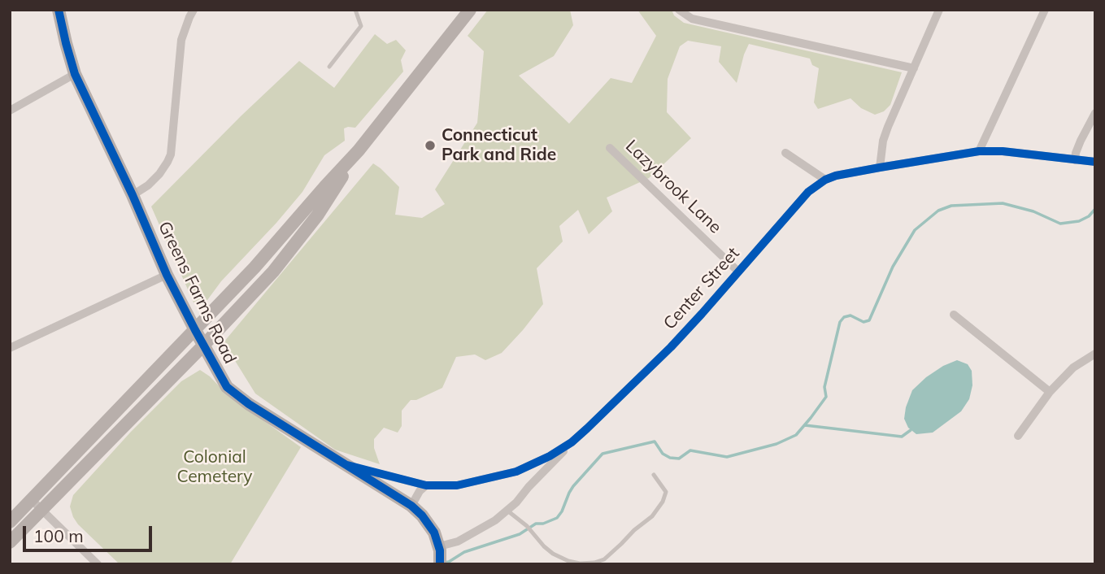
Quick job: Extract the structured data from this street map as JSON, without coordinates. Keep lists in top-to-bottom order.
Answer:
{
  "streets": {
    "main road": ["Greens Farms Road"],
    "street": ["Lazybrook Lane", "Center Street"]
  },
  "crossings": [
    ["Lazybrook Lane", "Center Street"],
    ["Center Street", "Greens Farms Road"]
  ],
  "parks": ["Colonial Cemetery"],
  "places": ["Connecticut Park and Ride"],
  "scale_bar": "100 m"
}
